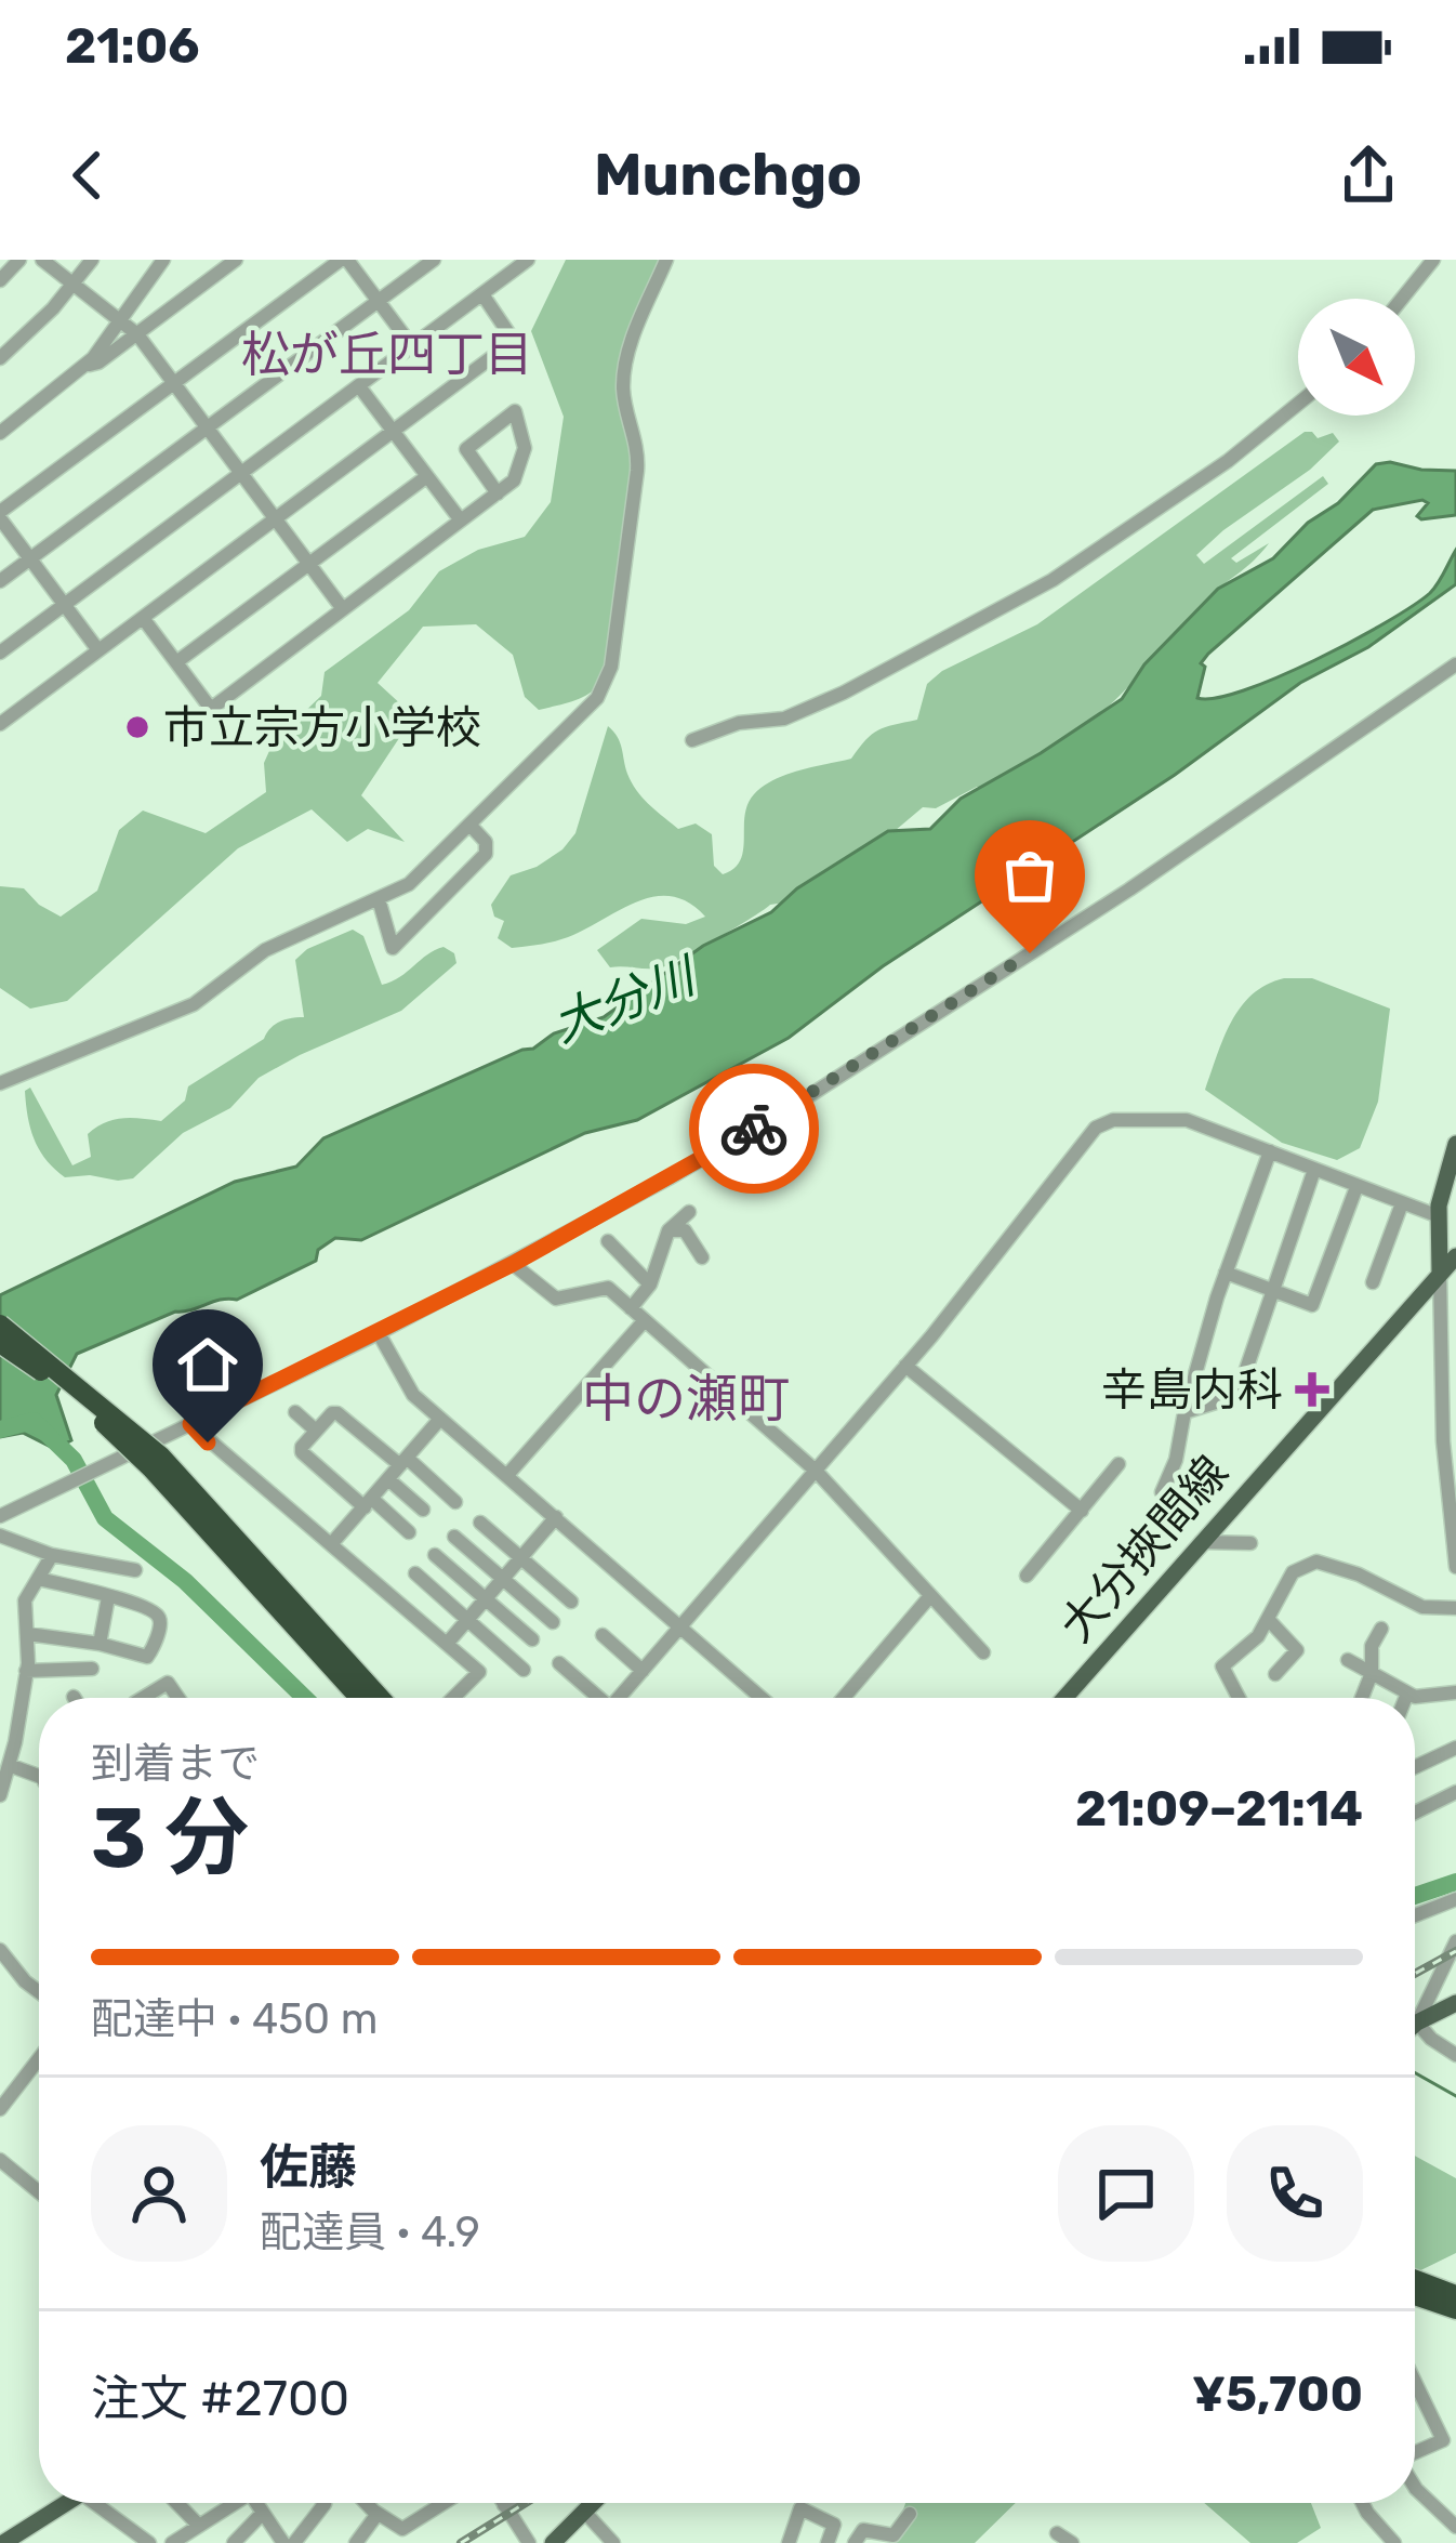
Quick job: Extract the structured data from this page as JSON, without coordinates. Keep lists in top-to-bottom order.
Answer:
{
  "streets": {
    "main road": ["大分挾間線"]
  },
  "districts": ["松が丘四丁目", "中の瀬町"],
  "water": ["大分川"],
  "places": {
    "other": ["市立宗方小学校"],
    "health": ["辛島内科"]
  },
  "north": "bottom right",
  "page": {
    "status": "21:06",
    "header": "Munchgo",
    "heading": ["3 分", "到着まで", "21:09–21:14"],
    "panel": [
      "佐藤",
      "配達員 · 4.9",
      "注文 #2700",
      "¥5,700"
    ],
    "bar": "配達中 · 450 m"
  }
}
